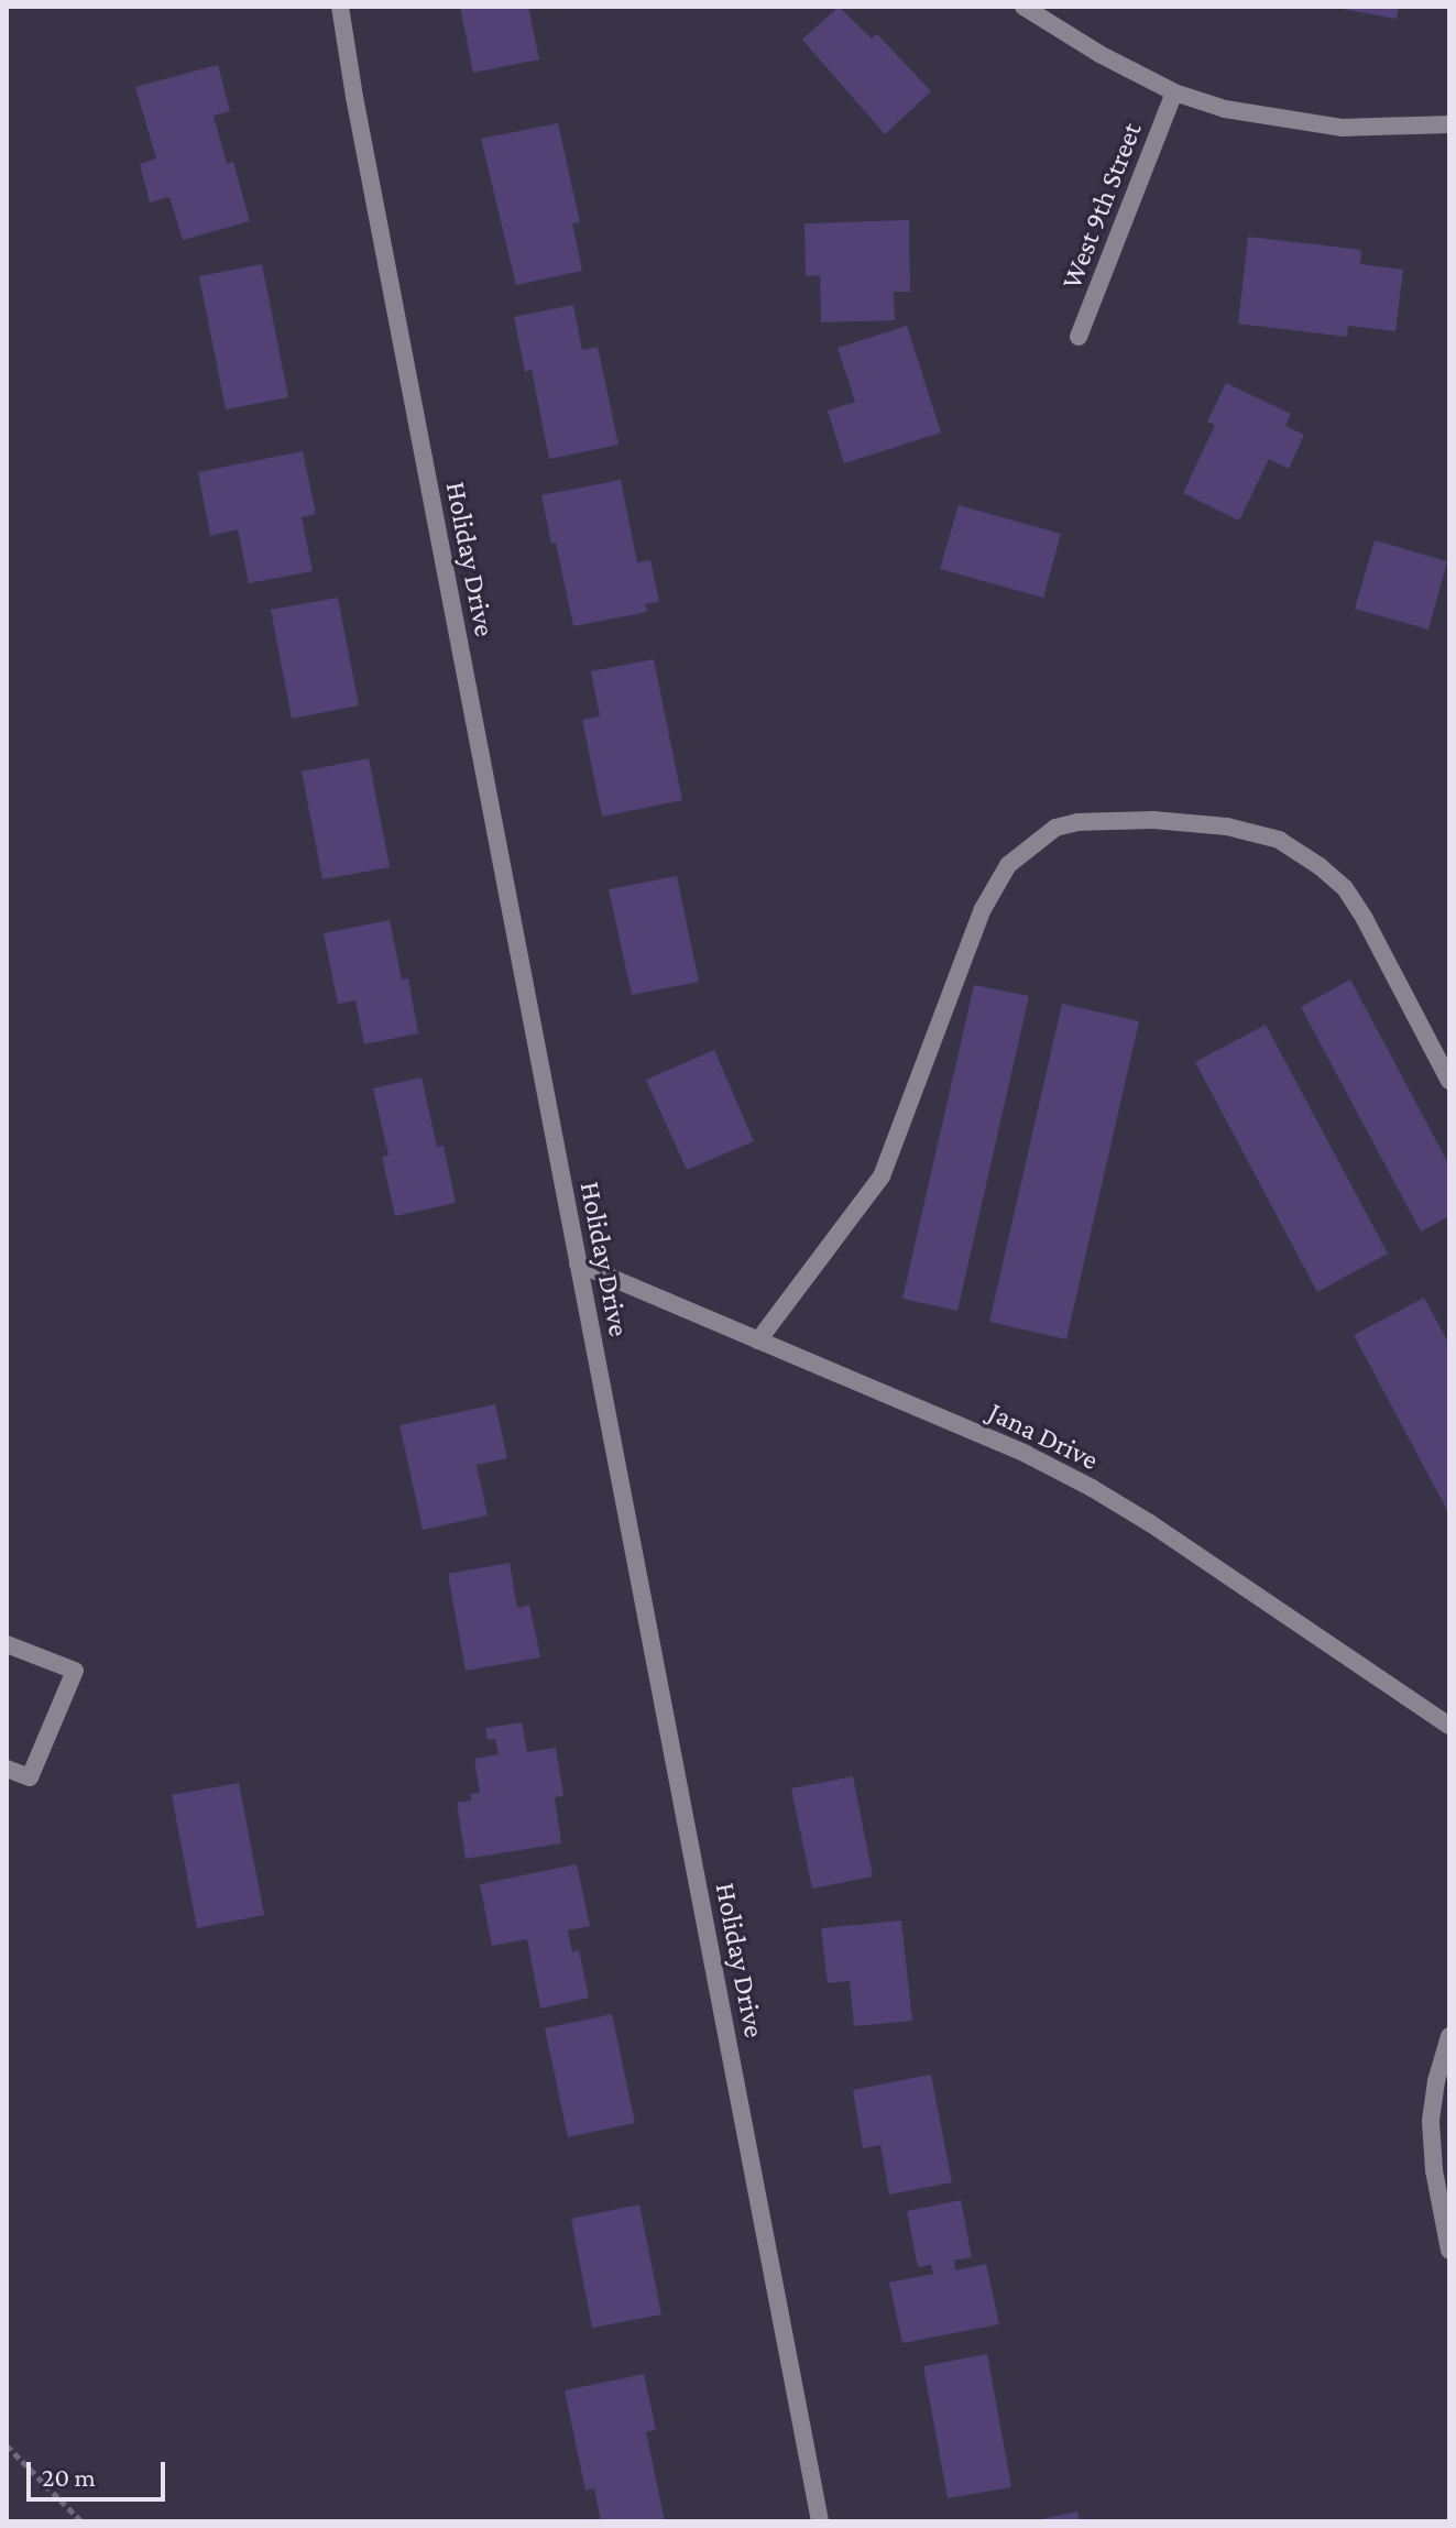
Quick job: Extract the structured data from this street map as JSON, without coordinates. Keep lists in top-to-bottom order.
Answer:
{
  "streets": {
    "street": ["West 9th Street", "Holiday Drive", "Jana Drive"]
  },
  "crossings": [
    ["Holiday Drive", "Jana Drive"]
  ],
  "scale_bar": "20 m"
}
